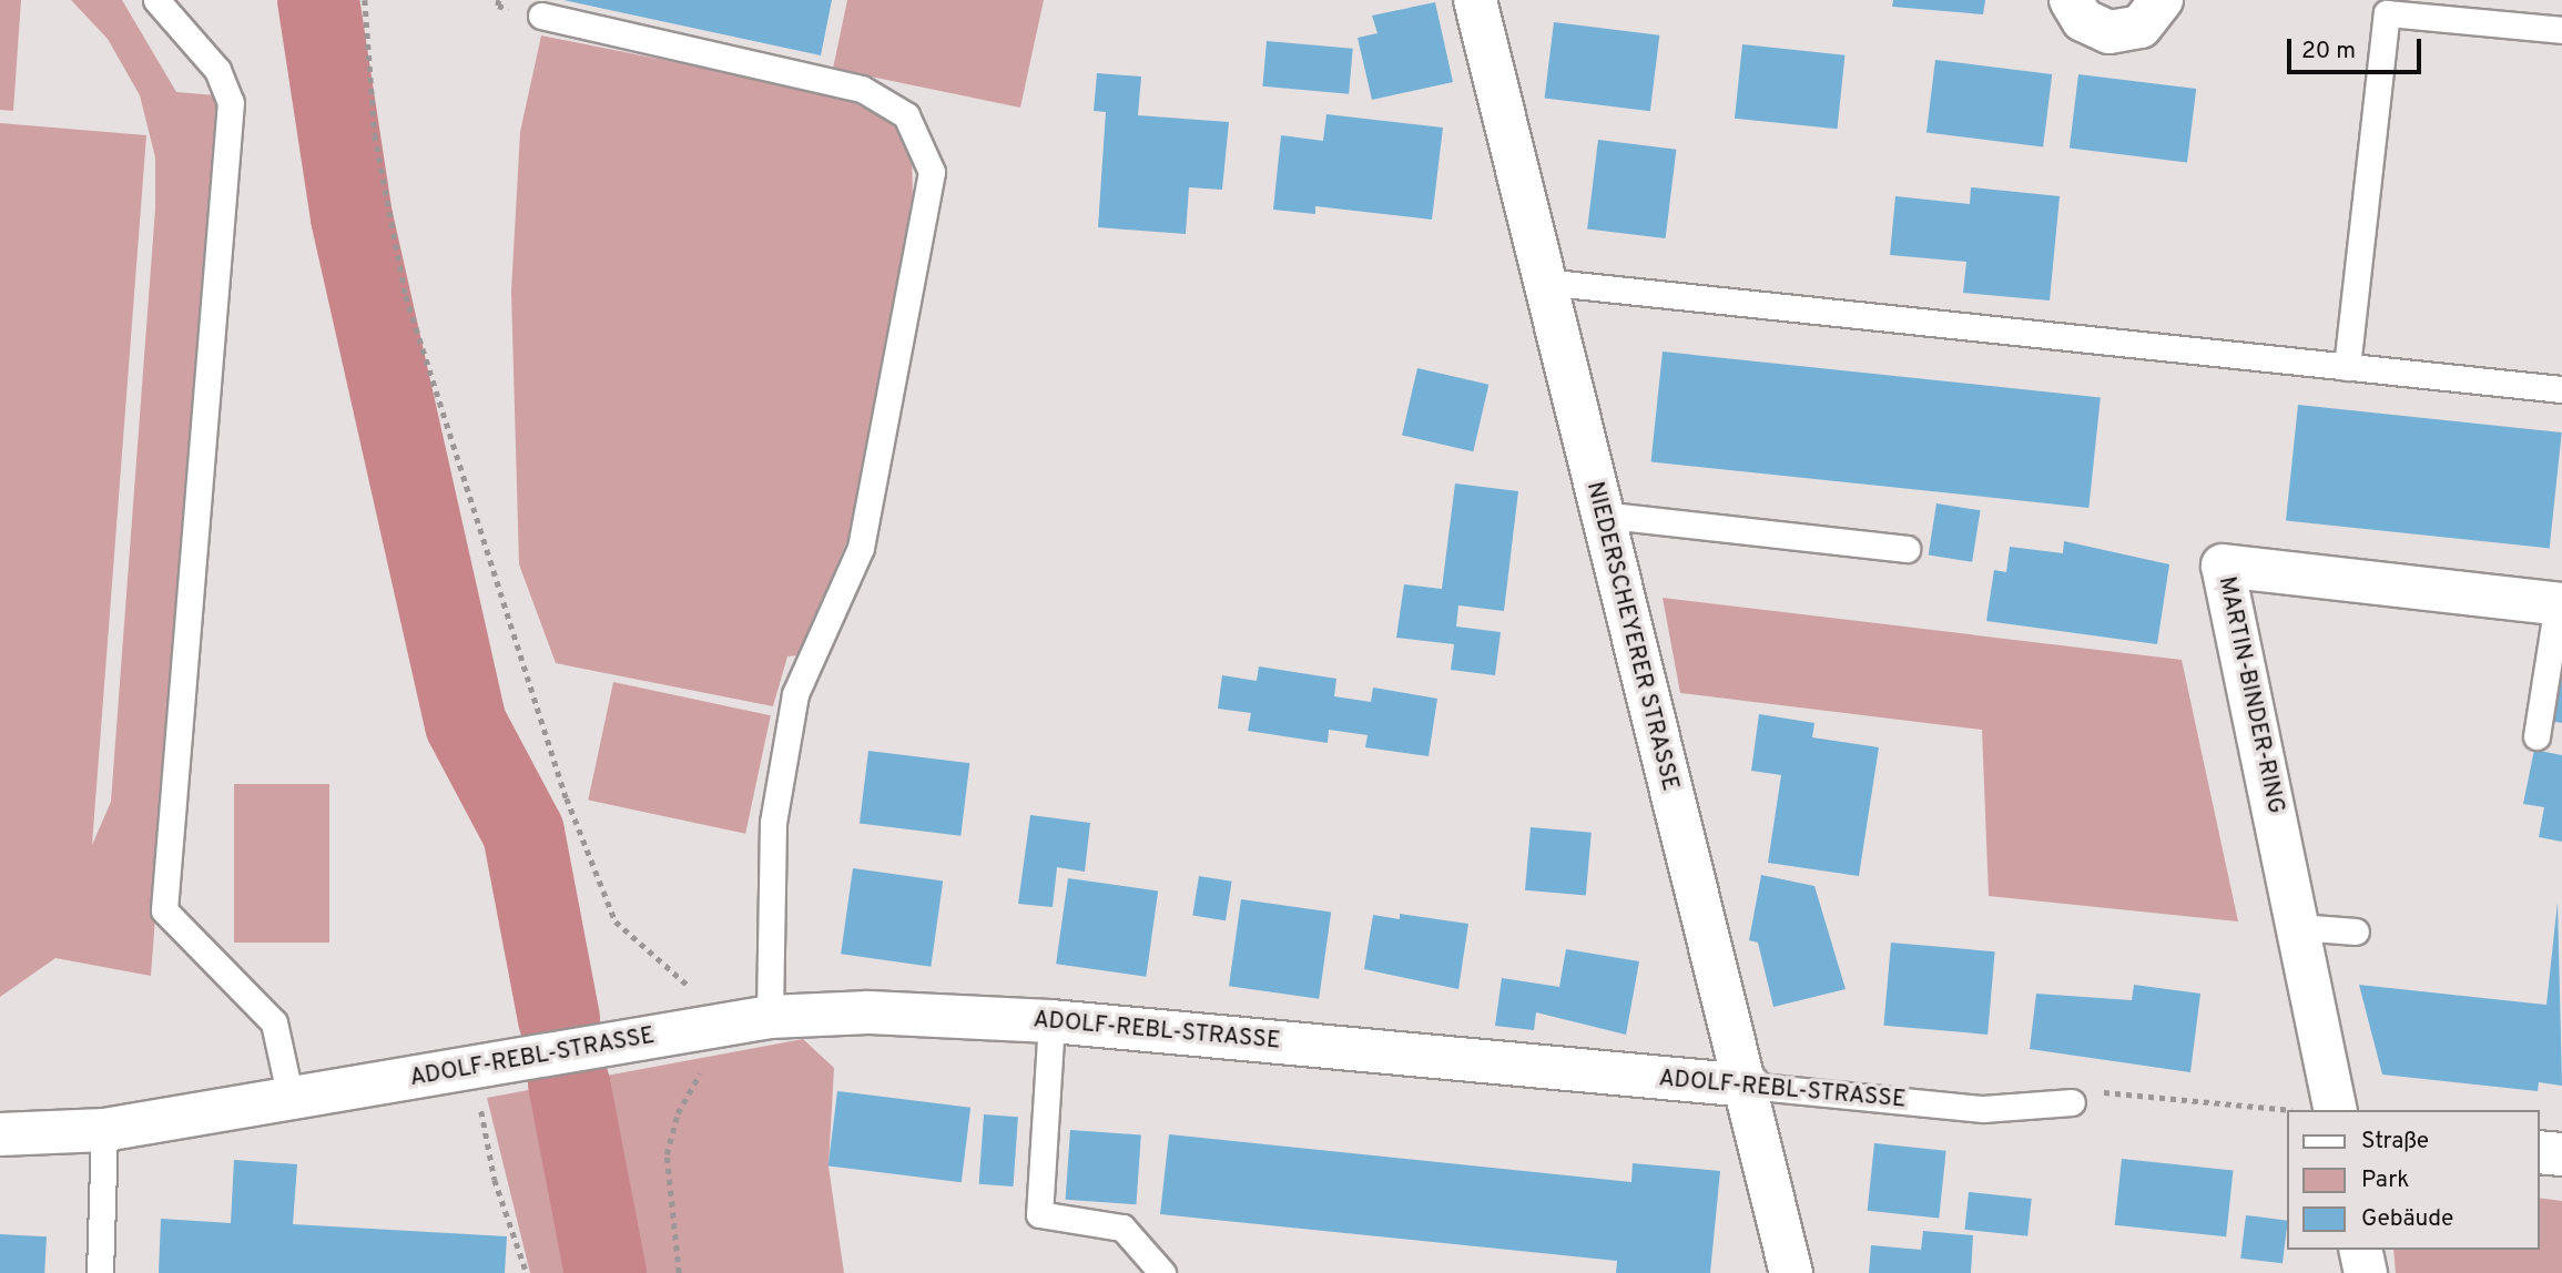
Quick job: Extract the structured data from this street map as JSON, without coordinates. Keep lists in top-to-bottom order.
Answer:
{
  "streets": {
    "street": ["NIEDERSCHEYERER STRASSE", "MARTIN-BINDER-RING", "ADOLF-REBL-STRASSE"]
  },
  "crossings": [
    ["NIEDERSCHEYERER STRASSE", "ADOLF-REBL-STRASSE"]
  ],
  "legend": ["Straße", "Park", "Gebäude"],
  "scale_bar": "20 m"
}
